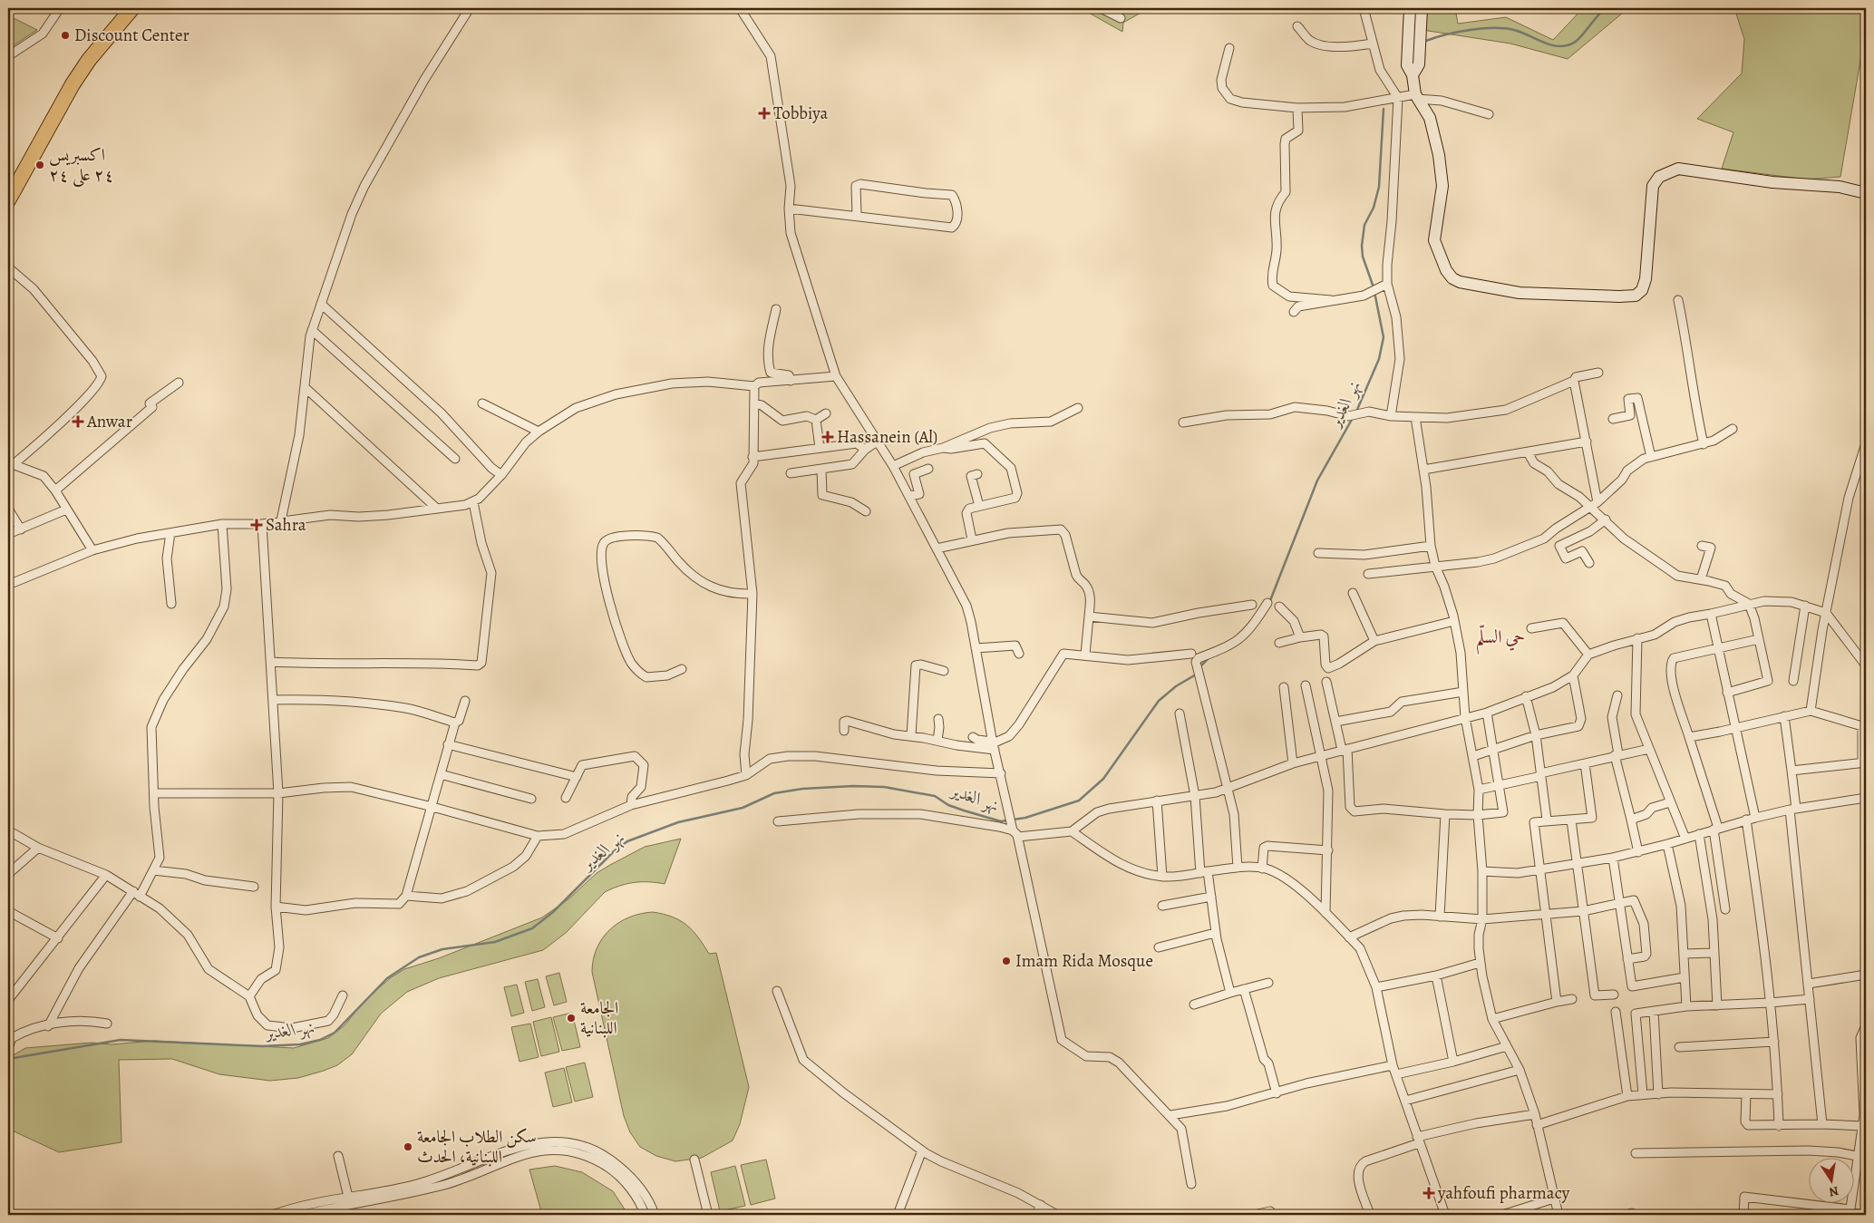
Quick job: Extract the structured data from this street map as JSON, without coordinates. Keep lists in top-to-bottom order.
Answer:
{
  "districts": ["حي السلّم"],
  "water": ["نهر الغدير"],
  "places": {
    "other": [
      "Discount Center",
      "اكسبريس ٢٤ على ٢٤",
      "Imam Rida Mosque",
      "الجامعة اللبنانية",
      "سكن الطلاب الجامعة اللبنانية، الحدث"
    ],
    "health": [
      "Tobbiya",
      "Anwar",
      "Hassanein (Al)",
      "Sahra",
      "yahfoufi pharmacy"
    ]
  },
  "north": "bottom"
}
